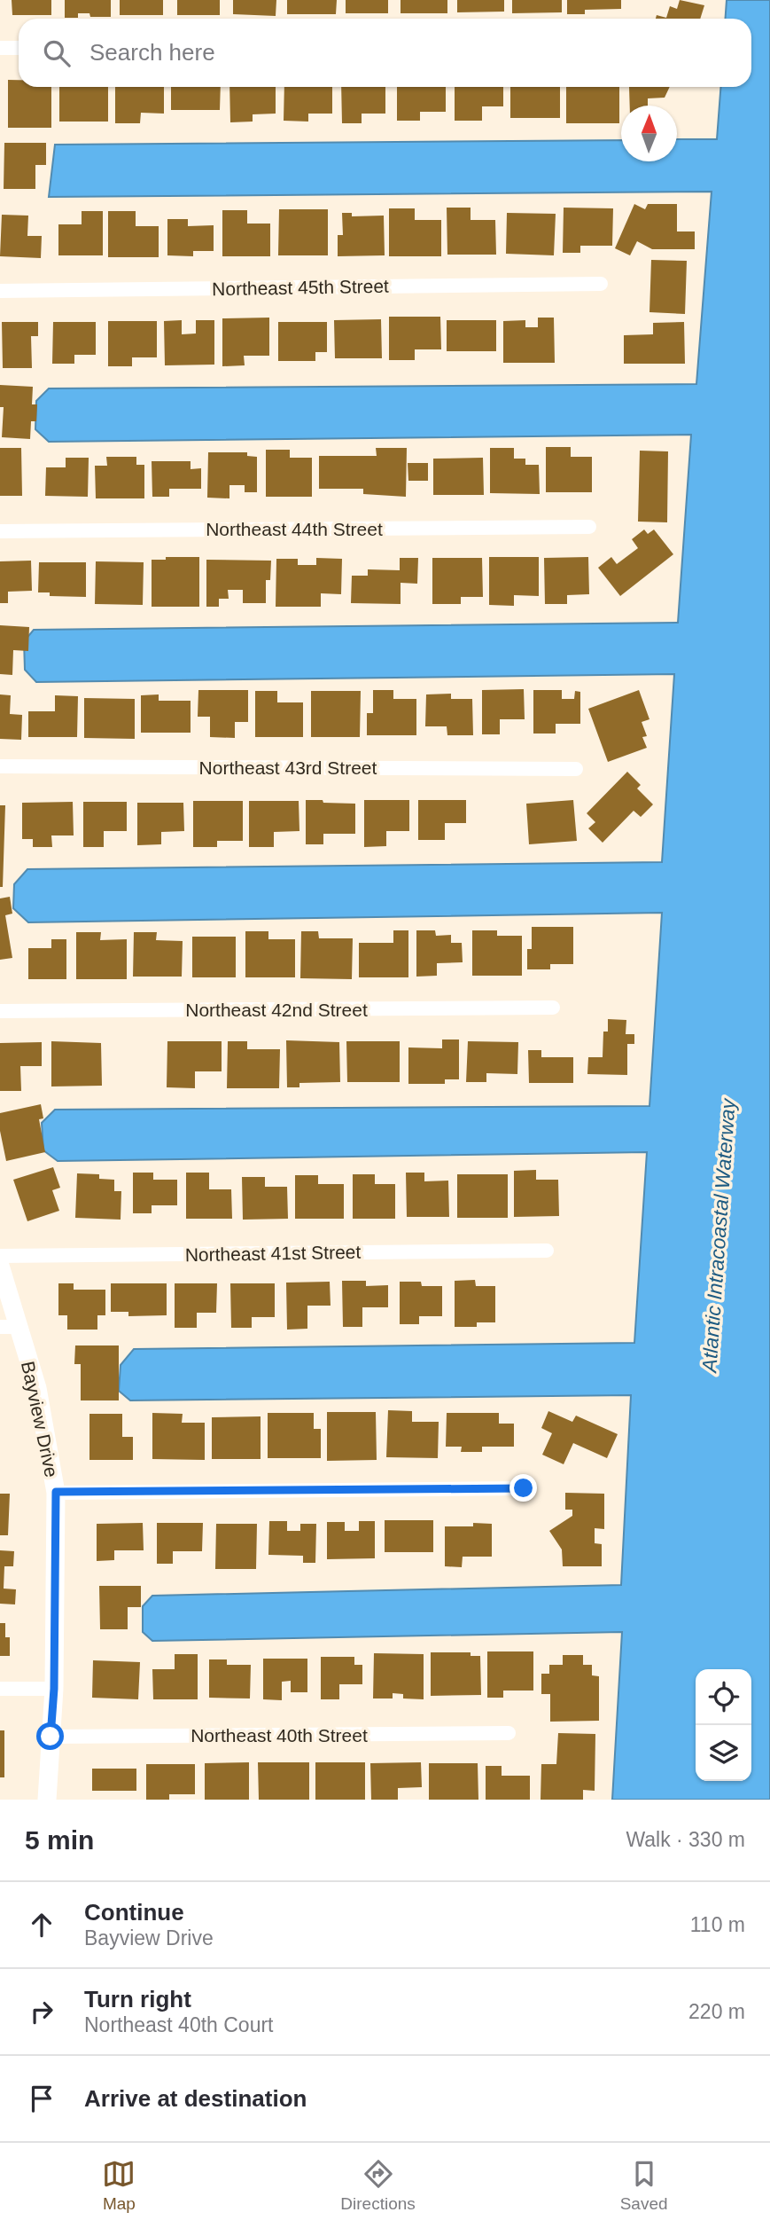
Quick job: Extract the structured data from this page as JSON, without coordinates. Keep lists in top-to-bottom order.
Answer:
{
  "streets": {
    "street": [
      "Northeast 45th Street",
      "Northeast 44th Street",
      "Northeast 43rd Street",
      "Northeast 42nd Street",
      "Northeast 41st Street",
      "Bayview Drive",
      "Northeast 40th Street"
    ]
  },
  "crossings": [
    ["Bayview Drive", "Northeast 40th Street"]
  ],
  "water": ["Atlantic Intracoastal Waterway"],
  "north": "top",
  "page": {
    "search": "Search here",
    "heading": ["5 min", "Walk · 330 m"],
    "list": [
      ["Continue", "Bayview Drive", "110 m"],
      ["Turn right", "Northeast 40th Court", "220 m"],
      "Arrive at destination"
    ],
    "nav": ["Map", "Directions", "Saved"]
  }
}
